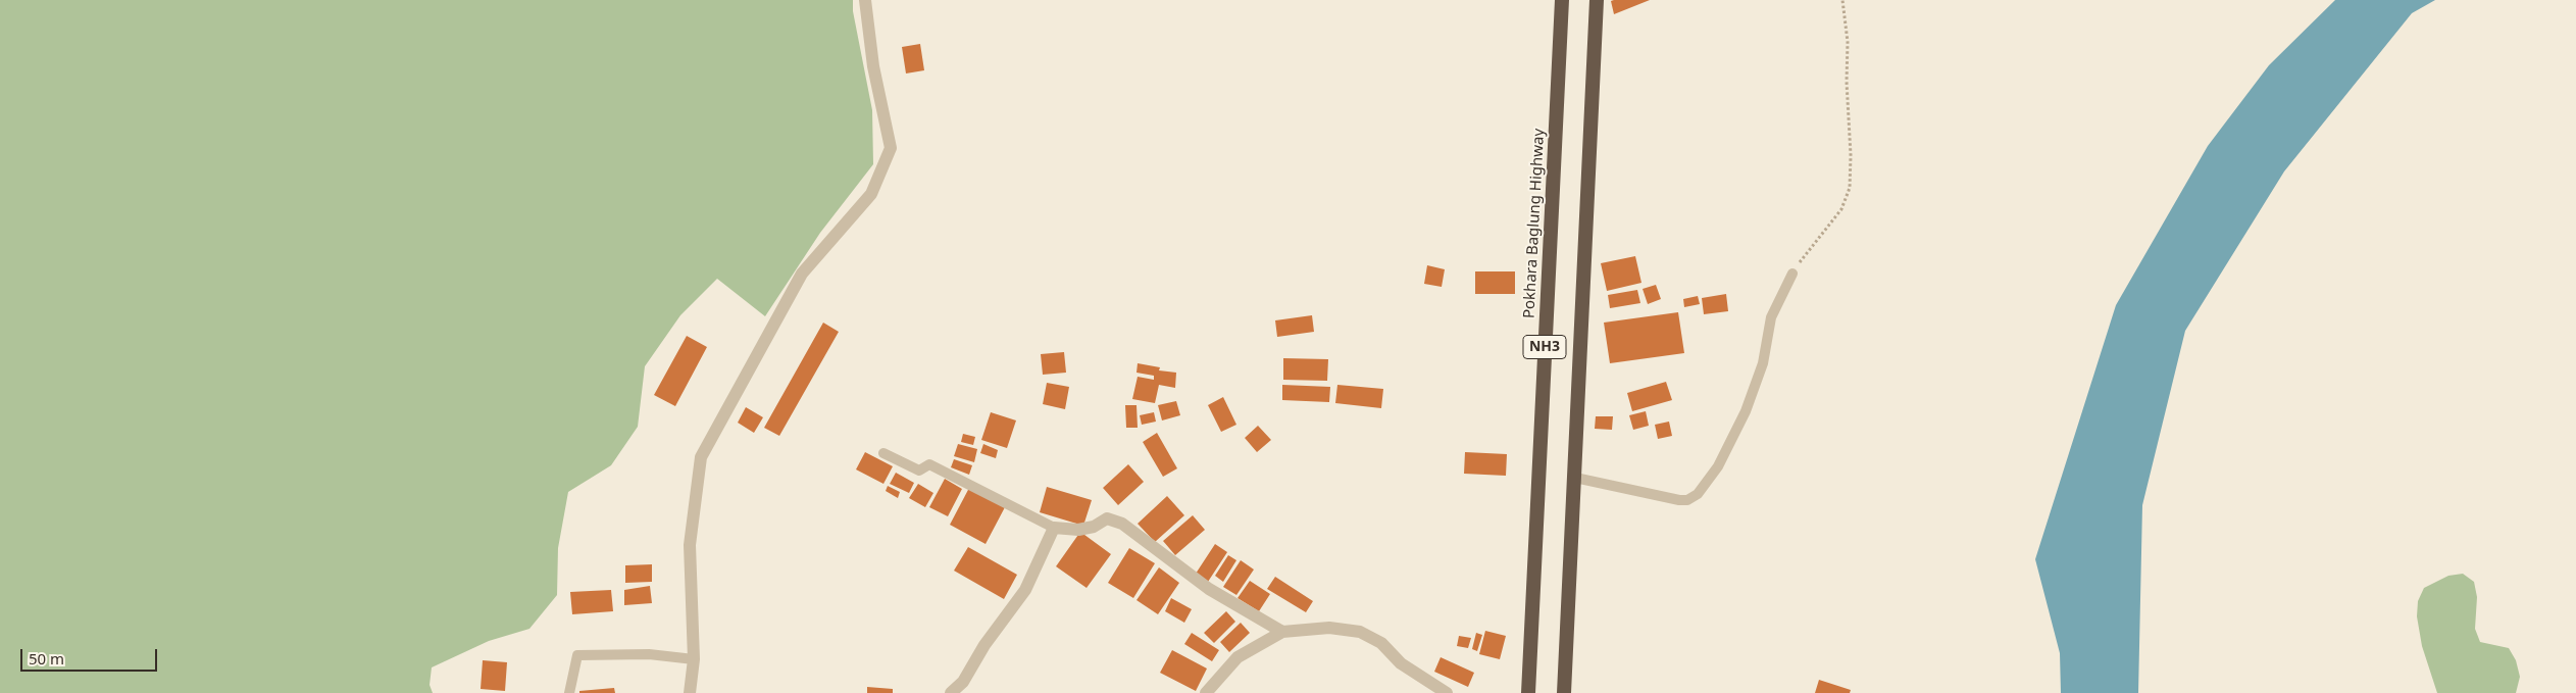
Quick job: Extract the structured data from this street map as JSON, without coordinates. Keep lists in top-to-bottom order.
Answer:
{
  "streets": {
    "highway": ["Pokhara Baglung Highway", "NH3"]
  },
  "scale_bar": "50 m"
}
